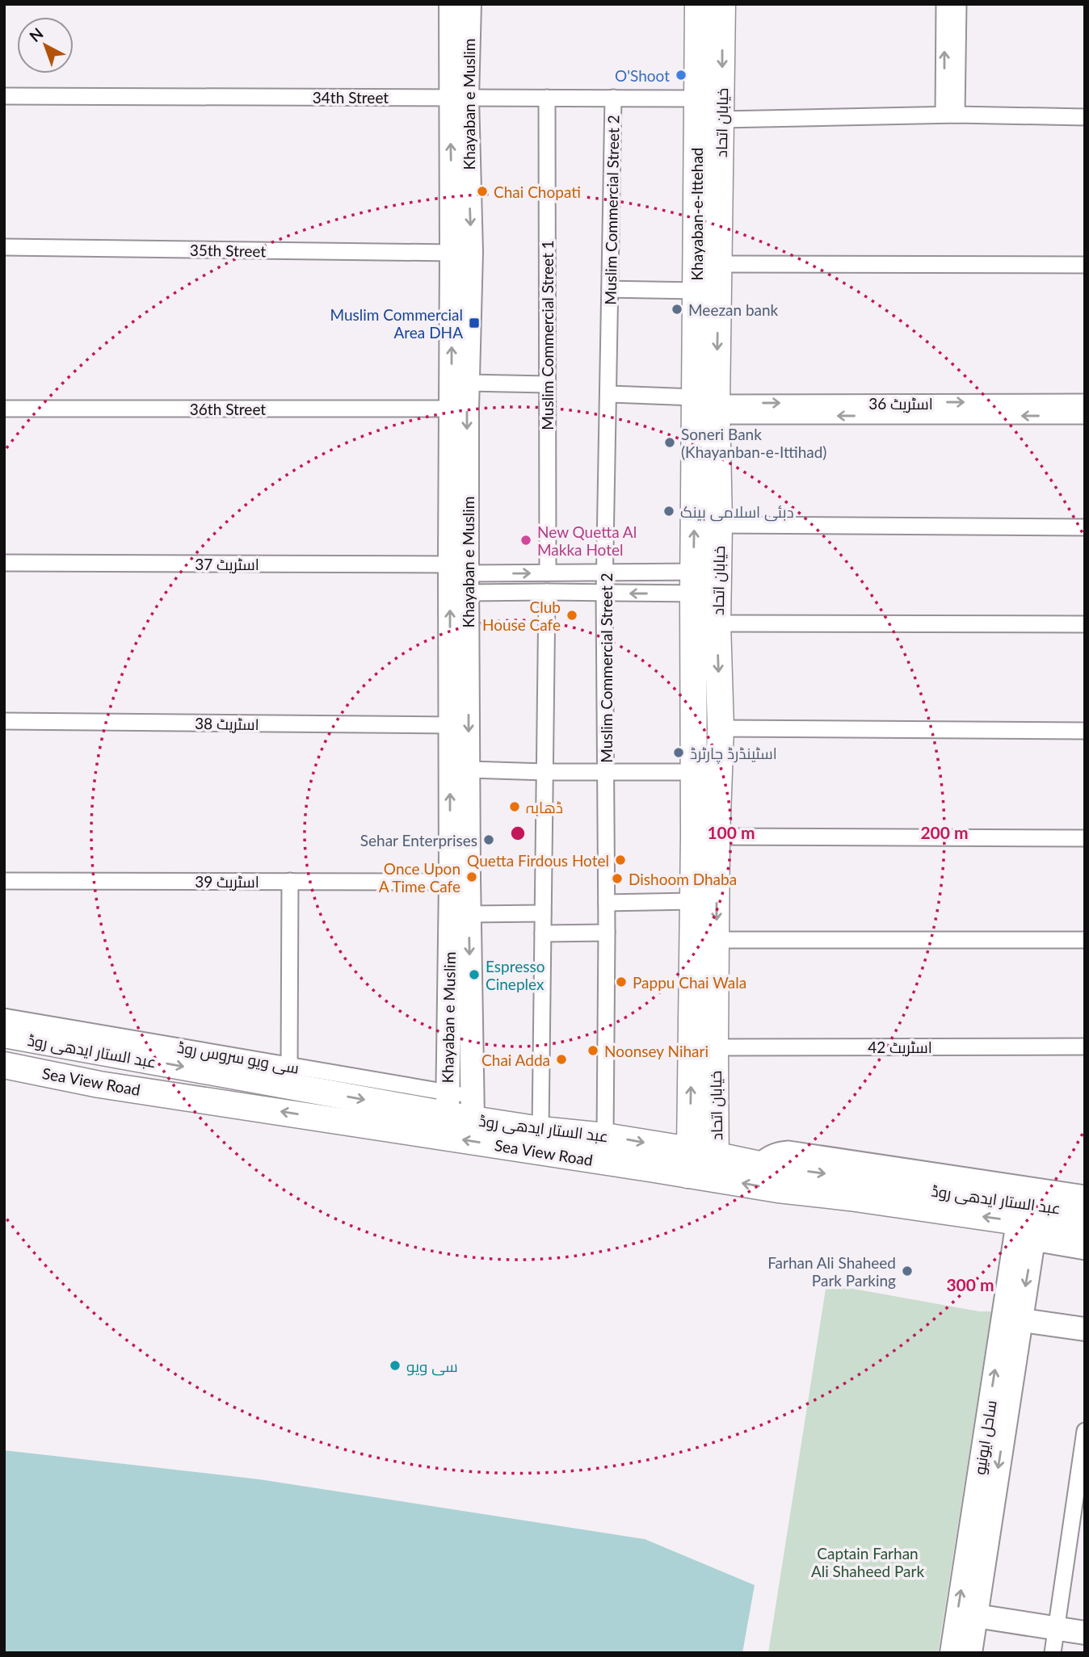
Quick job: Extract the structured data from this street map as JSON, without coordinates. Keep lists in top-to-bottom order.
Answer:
{
  "streets": {
    "main road": [
      "خیابان اتحاد",
      "Khayaban-e-Ittehad",
      "عبد الستار ایدھی روڈ",
      "Sea View Road"
    ],
    "street": [
      "34th Street",
      "Khayaban e Muslim",
      "Muslim Commercial Street 2",
      "35th Street",
      "Muslim Commercial Street 1",
      "اسٹریٹ 36",
      "36th Street",
      "اسٹریٹ 37",
      "اسٹریٹ 38",
      "اسٹریٹ 39",
      "اسٹریٹ 42",
      "سی ویو سروس روڈ",
      "ساحل ایونیو"
    ]
  },
  "crossings": [
    ["34th Street", "Khayaban e Muslim"],
    ["34th Street", "Muslim Commercial Street 2"],
    ["34th Street", "Khayaban-e-Ittehad"],
    ["34th Street", "Muslim Commercial Street 1"],
    ["Khayaban e Muslim", "35th Street"],
    ["Khayaban e Muslim", "36th Street"],
    ["Khayaban e Muslim", "اسٹریٹ 37"],
    ["Khayaban e Muslim", "اسٹریٹ 38"],
    ["Khayaban e Muslim", "اسٹریٹ 39"],
    ["Khayaban e Muslim", "عبد الستار ایدھی روڈ"],
    ["Khayaban e Muslim", "سی ویو سروس روڈ"],
    ["خیابان اتحاد", "Khayaban-e-Ittehad"],
    ["خیابان اتحاد", "اسٹریٹ 36"],
    ["خیابان اتحاد", "اسٹریٹ 37"],
    ["خیابان اتحاد", "اسٹریٹ 42"],
    ["خیابان اتحاد", "عبد الستار ایدھی روڈ"],
    ["خیابان اتحاد", "Sea View Road"],
    ["Muslim Commercial Street 2", "اسٹریٹ 37"],
    ["Muslim Commercial Street 2", "عبد الستار ایدھی روڈ"],
    ["Khayaban-e-Ittehad", "اسٹریٹ 36"],
    ["Khayaban-e-Ittehad", "اسٹریٹ 37"],
    ["Muslim Commercial Street 1", "اسٹریٹ 37"],
    ["عبد الستار ایدھی روڈ", "سی ویو سروس روڈ"],
    ["عبد الستار ایدھی روڈ", "Sea View Road"],
    ["Sea View Road", "ساحل ایونیو"]
  ],
  "one_way": ["عبد الستار ایدھی روڈ", "Sea View Road"],
  "parks": ["Captain Farhan Ali Shaheed Park"],
  "places": {
    "other": [
      "O'Shoot",
      "Chai Chopati",
      "Meezan bank",
      "Soneri Bank (Khayanban-e-Ittihad)",
      "دبئی اسلامی بینک",
      "New Quetta Al Makka Hotel",
      "Club House Cafe",
      "اسٹینڈرڈ چارٹرڈ",
      "ڈھابہ",
      "Sehar Enterprises",
      "Quetta Firdous Hotel",
      "Once Upon A Time Cafe",
      "Dishoom Dhaba",
      "Espresso Cineplex",
      "Pappu Chai Wala",
      "Noonsey Nihari",
      "Chai Adda",
      "Farhan Ali Shaheed Park Parking",
      "سی ویو"
    ],
    "transit": ["Muslim Commercial Area DHA"]
  },
  "north": "top left",
  "rings": ["100 m", "200 m", "300 m"]
}
